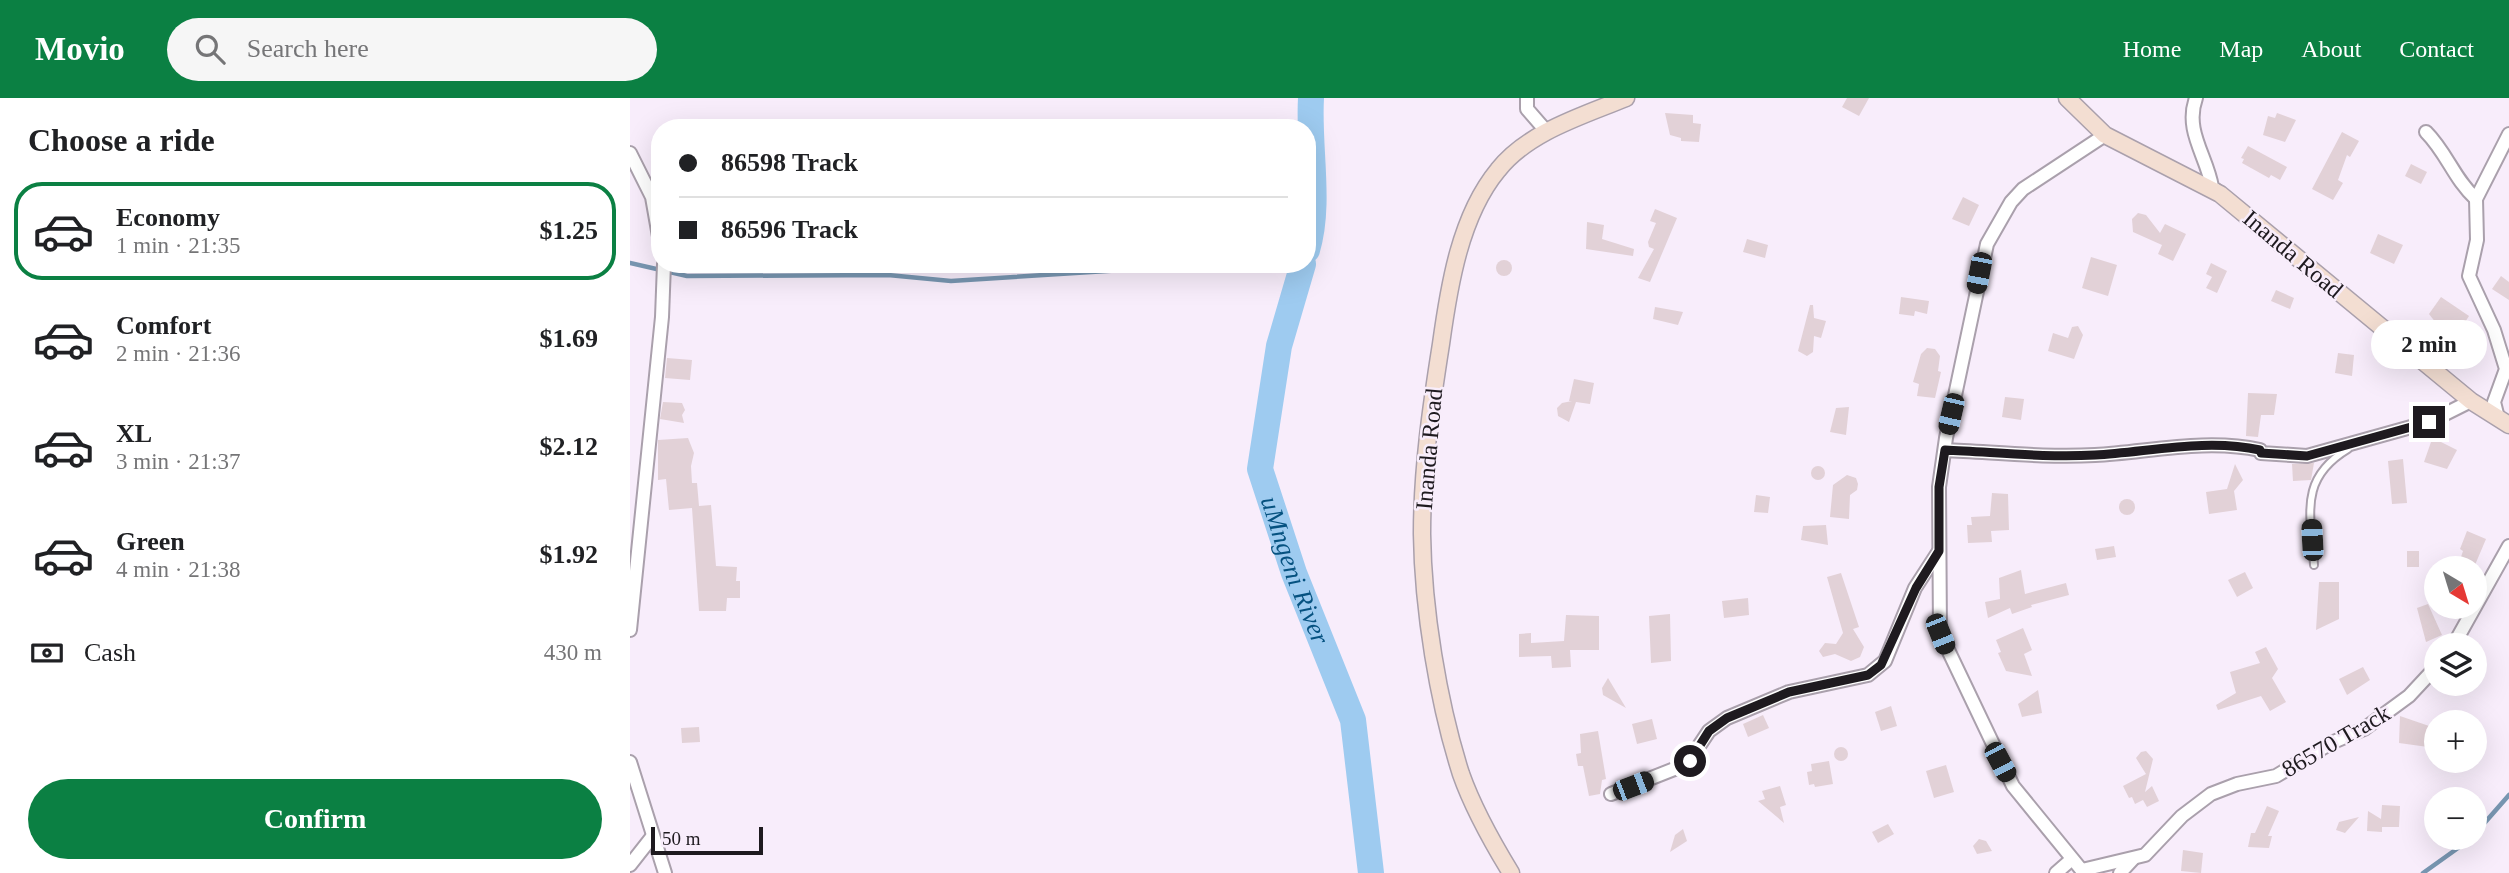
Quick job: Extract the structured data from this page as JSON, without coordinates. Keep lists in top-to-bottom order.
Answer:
{
  "streets": {
    "street": ["Inanda Road", "86570 Track"]
  },
  "water": ["uMngeni River"],
  "scale_bar": "50 m",
  "north": "bottom right",
  "page": {
    "header": "Movio",
    "search": "Search here",
    "nav": [
      "Home",
      "Map",
      "About",
      "Contact"
    ],
    "heading": "Choose a ride",
    "banner": ["86598 Track", "86596 Track"],
    "list": [
      {
        "name": "Economy",
        "note": "1 min · 21:35",
        "value": "$1.25"
      },
      {
        "name": "Comfort",
        "note": "2 min · 21:36",
        "value": "$1.69"
      },
      {
        "name": "XL",
        "note": "3 min · 21:37",
        "value": "$2.12"
      },
      {
        "name": "Green",
        "note": "4 min · 21:38",
        "value": "$1.92"
      }
    ],
    "bubble": "2 min",
    "map_buttons": ["+", "−"],
    "pay": ["Cash", "430 m"],
    "buttons": "Confirm",
    "scale": "50 m"
  }
}
